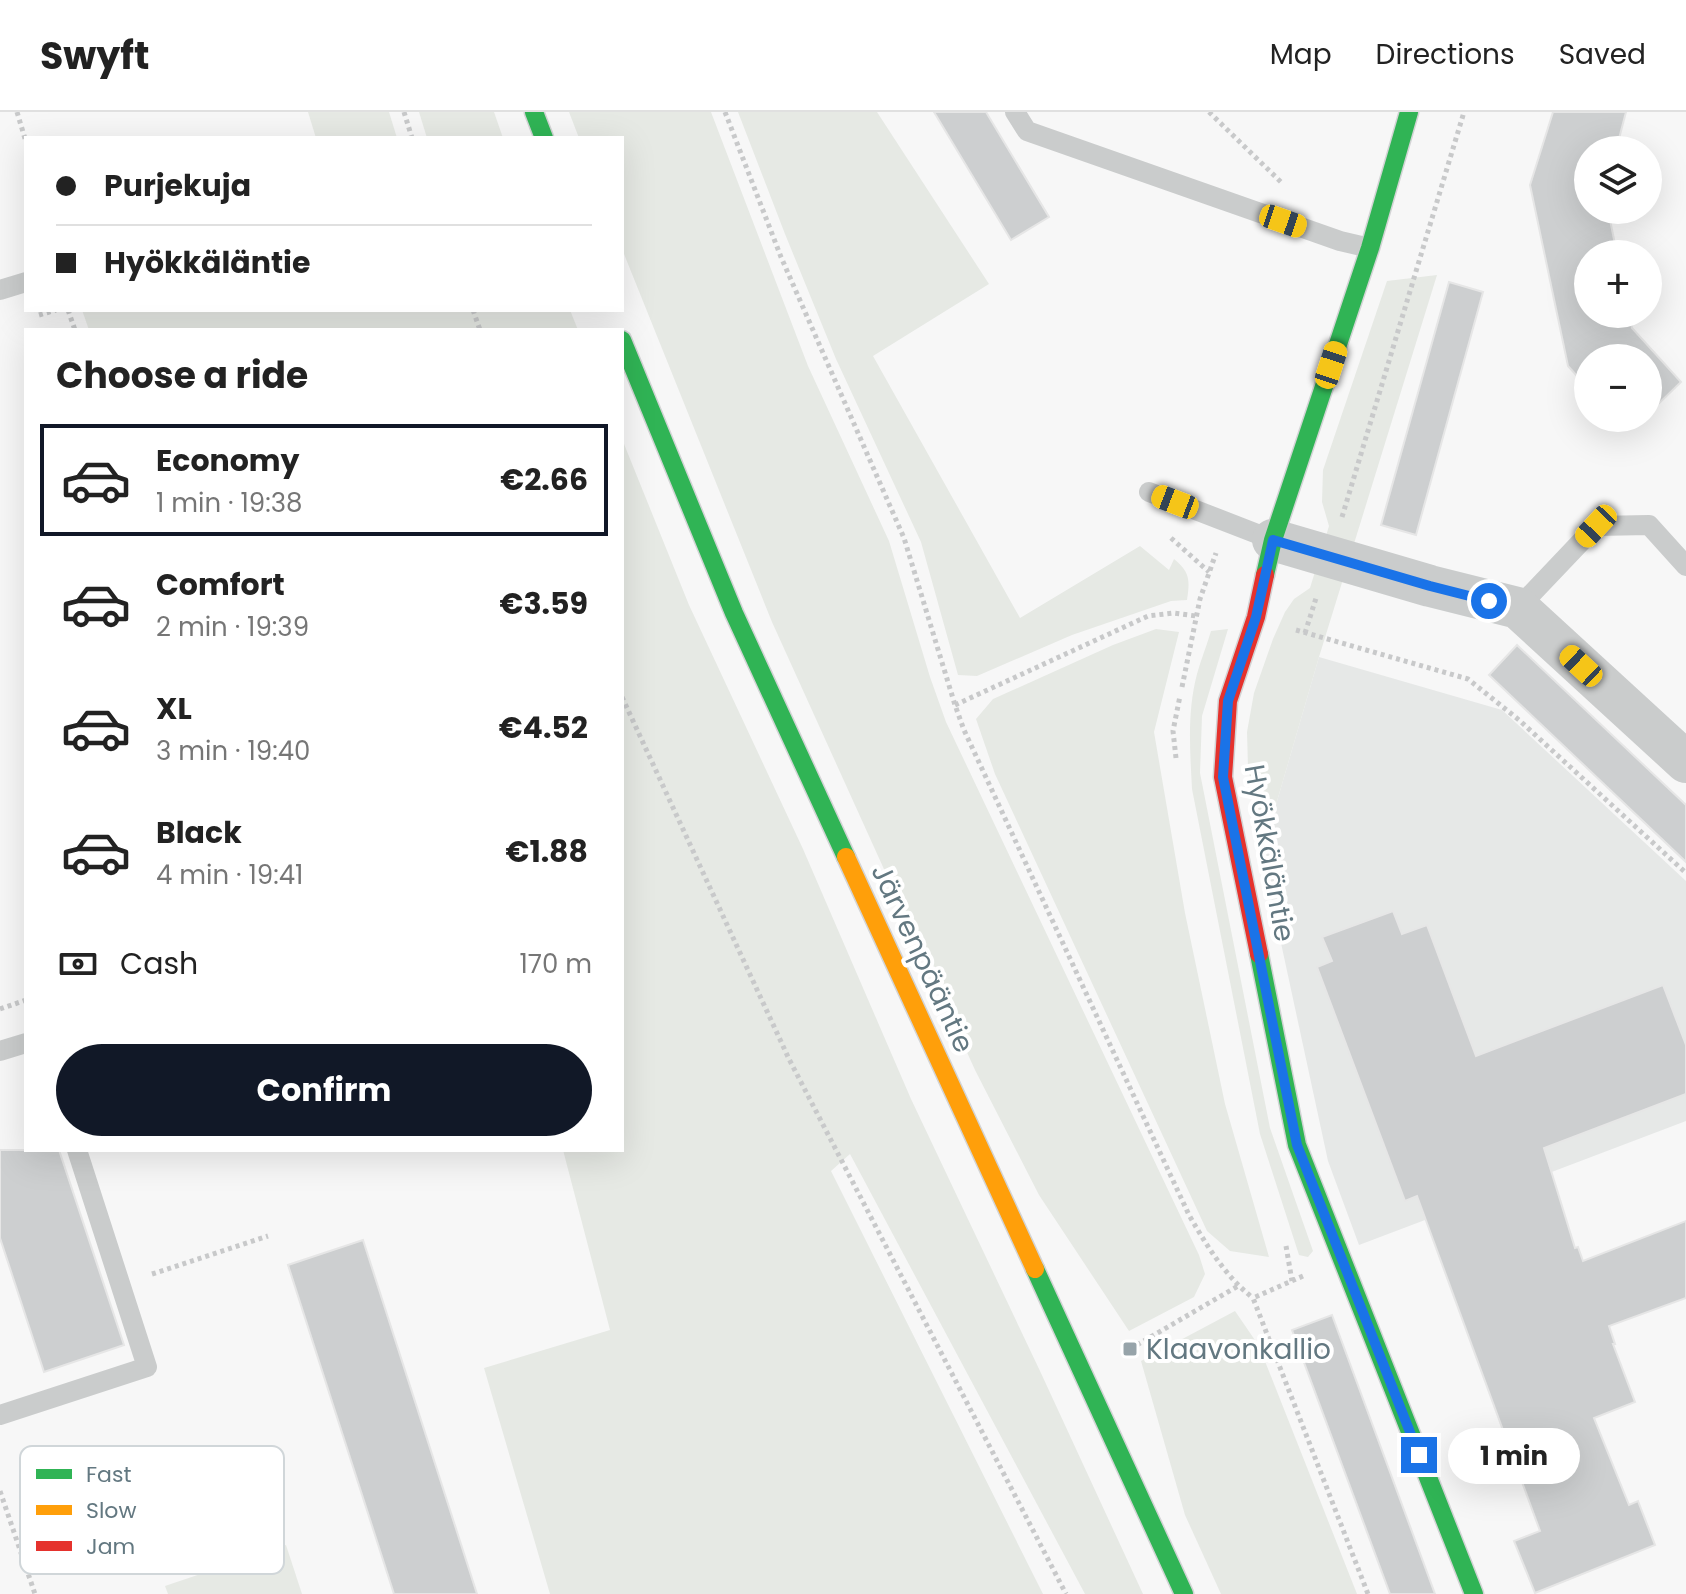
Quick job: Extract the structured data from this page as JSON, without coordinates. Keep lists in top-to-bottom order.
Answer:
{
  "streets": {
    "street": ["Hyökkäläntie", "Järvenpääntie"]
  },
  "places": {
    "transit": ["Klaavonkallio"]
  },
  "legend": ["Fast", "Slow", "Jam"],
  "page": {
    "header": "Swyft",
    "nav": ["Map", "Directions", "Saved"],
    "map_buttons": ["+", "−"],
    "banner": ["Purjekuja", "Hyökkäläntie"],
    "heading": "Choose a ride",
    "list": [
      {
        "name": "Economy",
        "note": "1 min · 19:38",
        "value": "€2.66"
      },
      {
        "name": "Comfort",
        "note": "2 min · 19:39",
        "value": "€3.59"
      },
      {
        "name": "XL",
        "note": "3 min · 19:40",
        "value": "€4.52"
      },
      {
        "name": "Black",
        "note": "4 min · 19:41",
        "value": "€1.88"
      }
    ],
    "pay": ["Cash", "170 m"],
    "buttons": "Confirm",
    "bubble": "1 min"
  }
}
